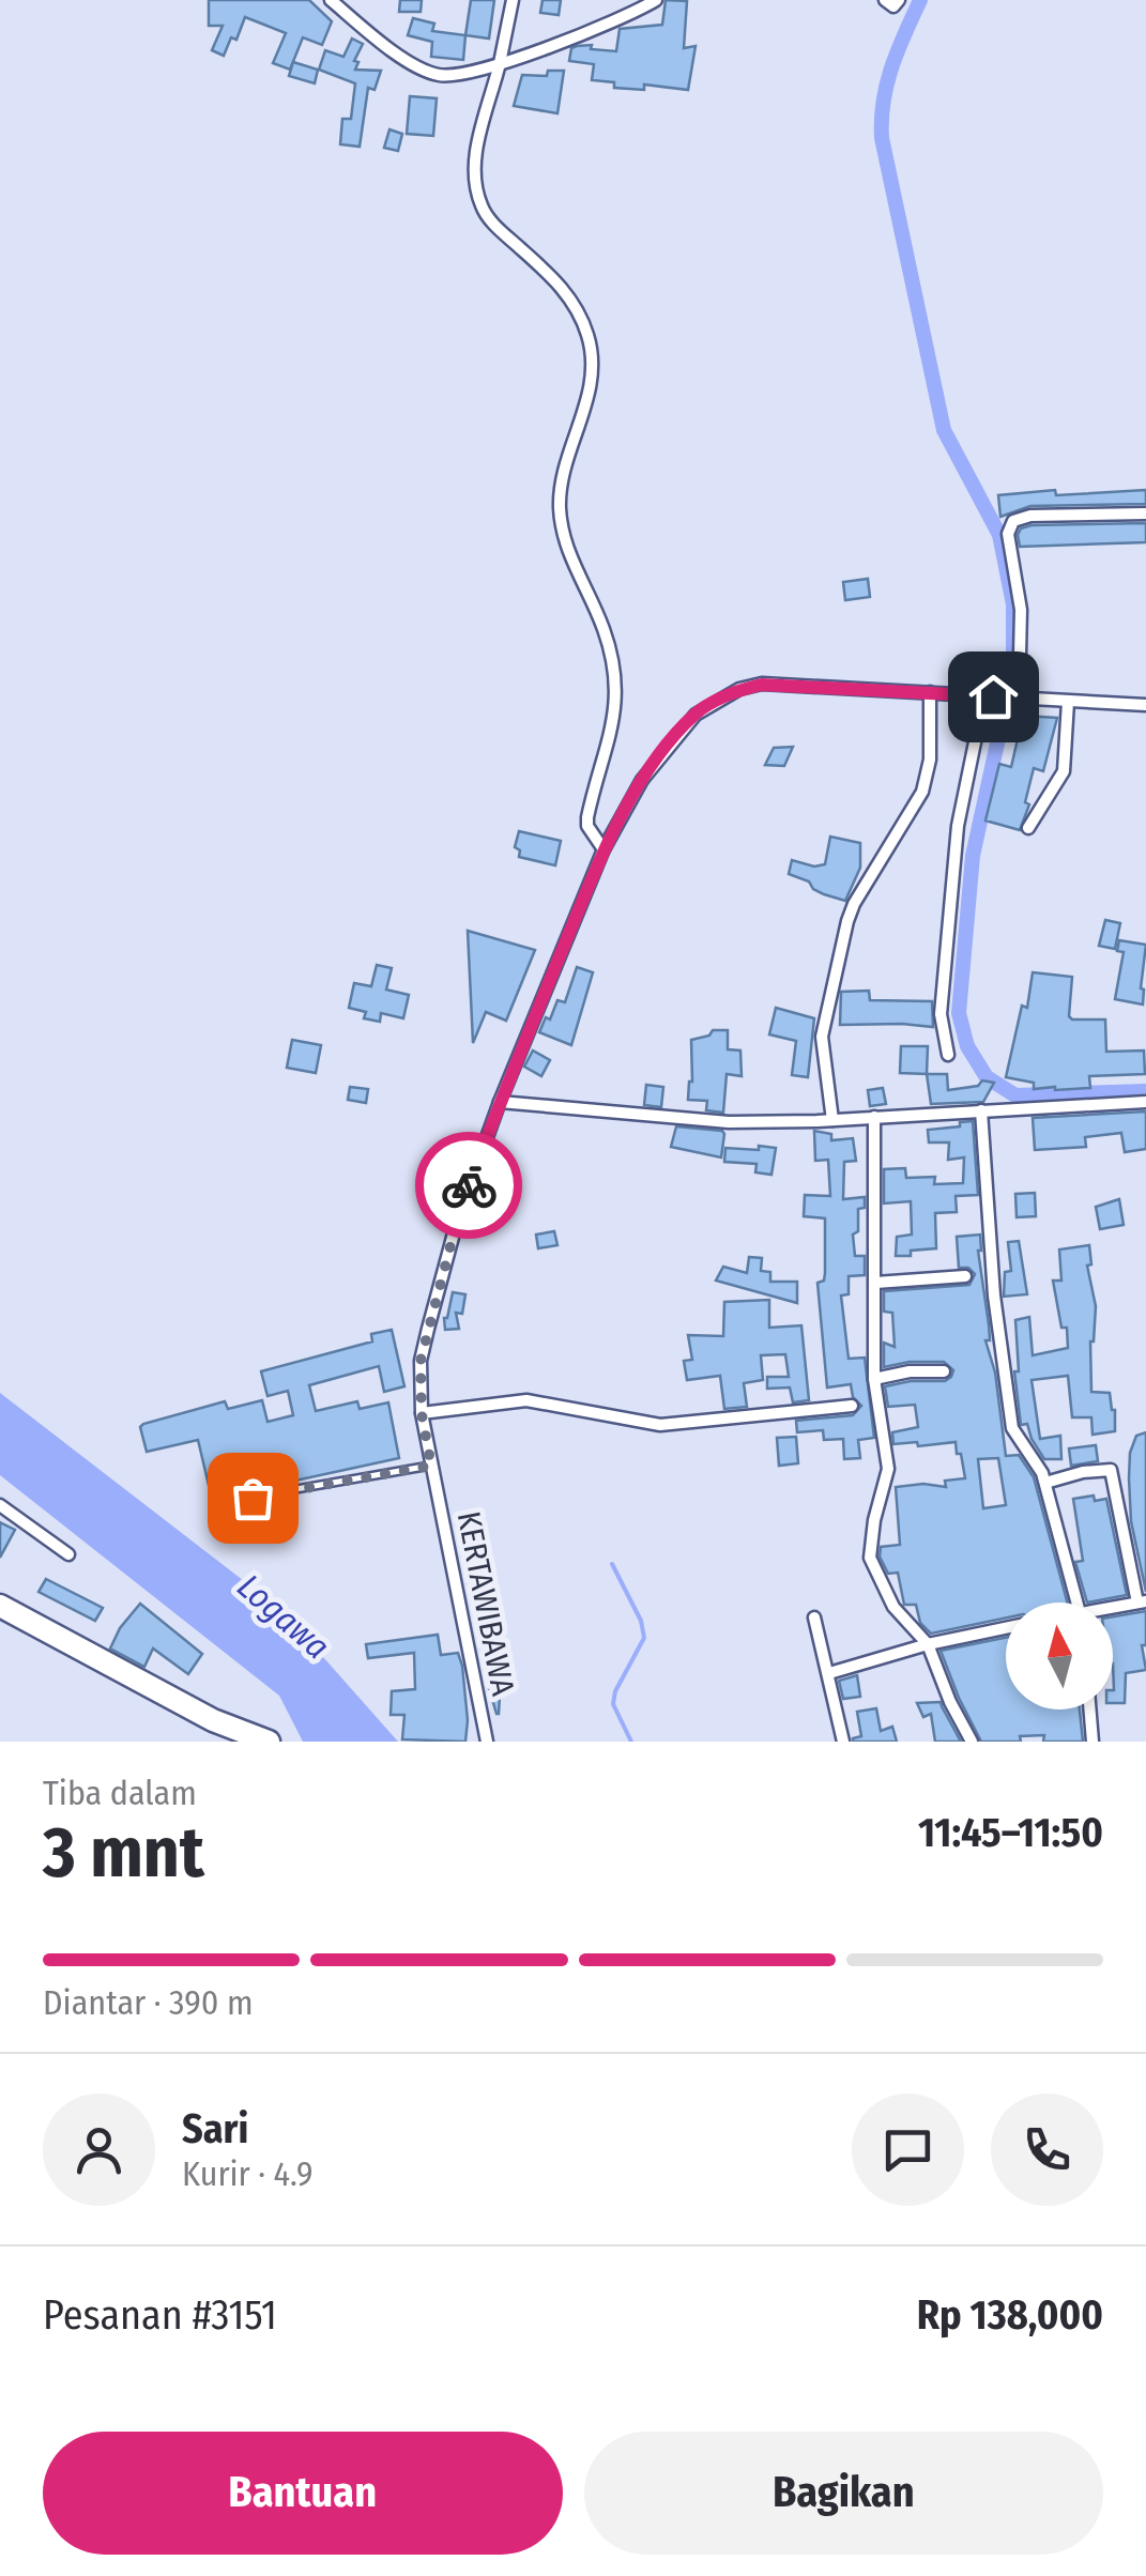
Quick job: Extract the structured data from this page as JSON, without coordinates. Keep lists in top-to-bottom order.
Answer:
{
  "streets": {
    "street": ["KERTAWIBAWA"]
  },
  "water": ["Logawa"],
  "north": "top",
  "page": {
    "heading": ["3 mnt", "Tiba dalam", "11:45–11:50"],
    "panel": [
      "Sari",
      "Kurir · 4.9",
      "Pesanan #3151",
      "Rp 138,000"
    ],
    "bar": "Diantar · 390 m",
    "buttons": ["Bantuan", "Bagikan"]
  }
}
